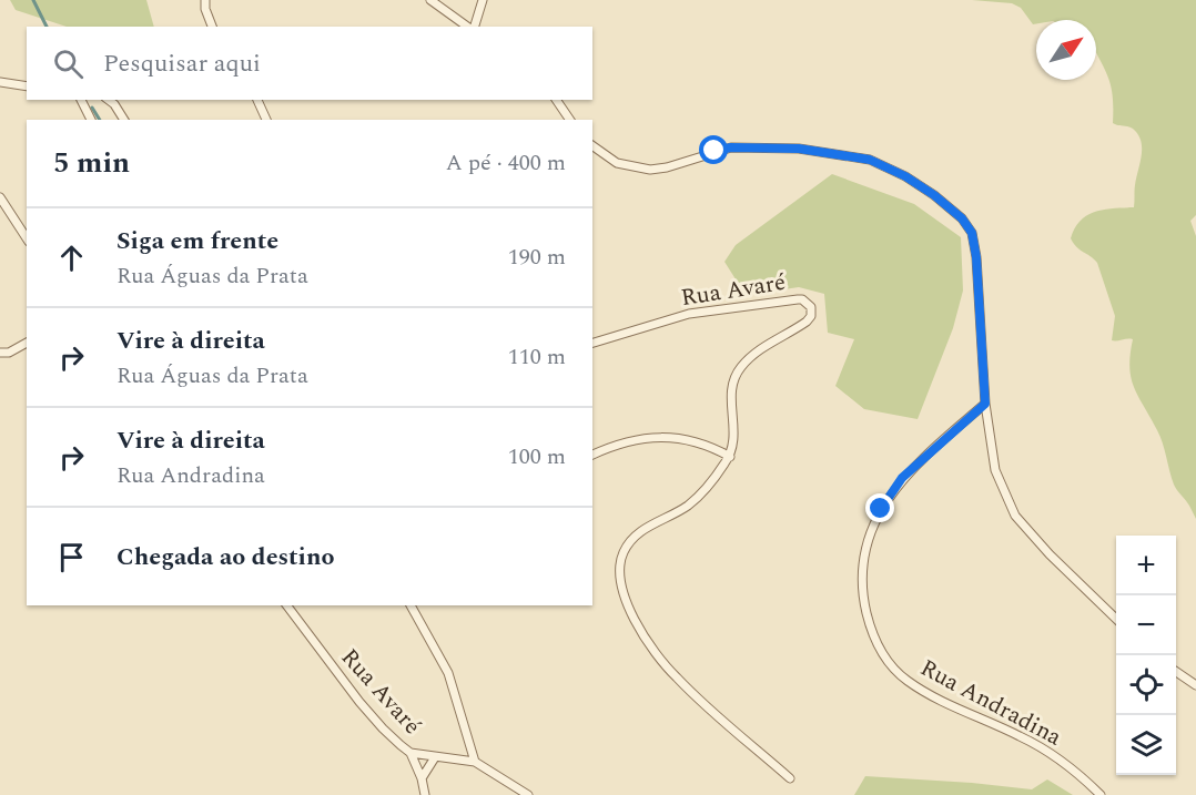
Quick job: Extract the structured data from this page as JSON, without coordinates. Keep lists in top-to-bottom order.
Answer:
{
  "streets": {
    "street": ["Rua Avaré", "Rua Andradina"]
  },
  "north": "top right",
  "page": {
    "search": "Pesquisar aqui",
    "heading": ["5 min", "A pé · 400 m"],
    "list": [
      ["Siga em frente", "Rua Águas da Prata", "190 m"],
      ["Vire à direita", "Rua Águas da Prata", "110 m"],
      ["Vire à direita", "Rua Andradina", "100 m"],
      "Chegada ao destino"
    ],
    "map_buttons": ["+", "−"]
  }
}
